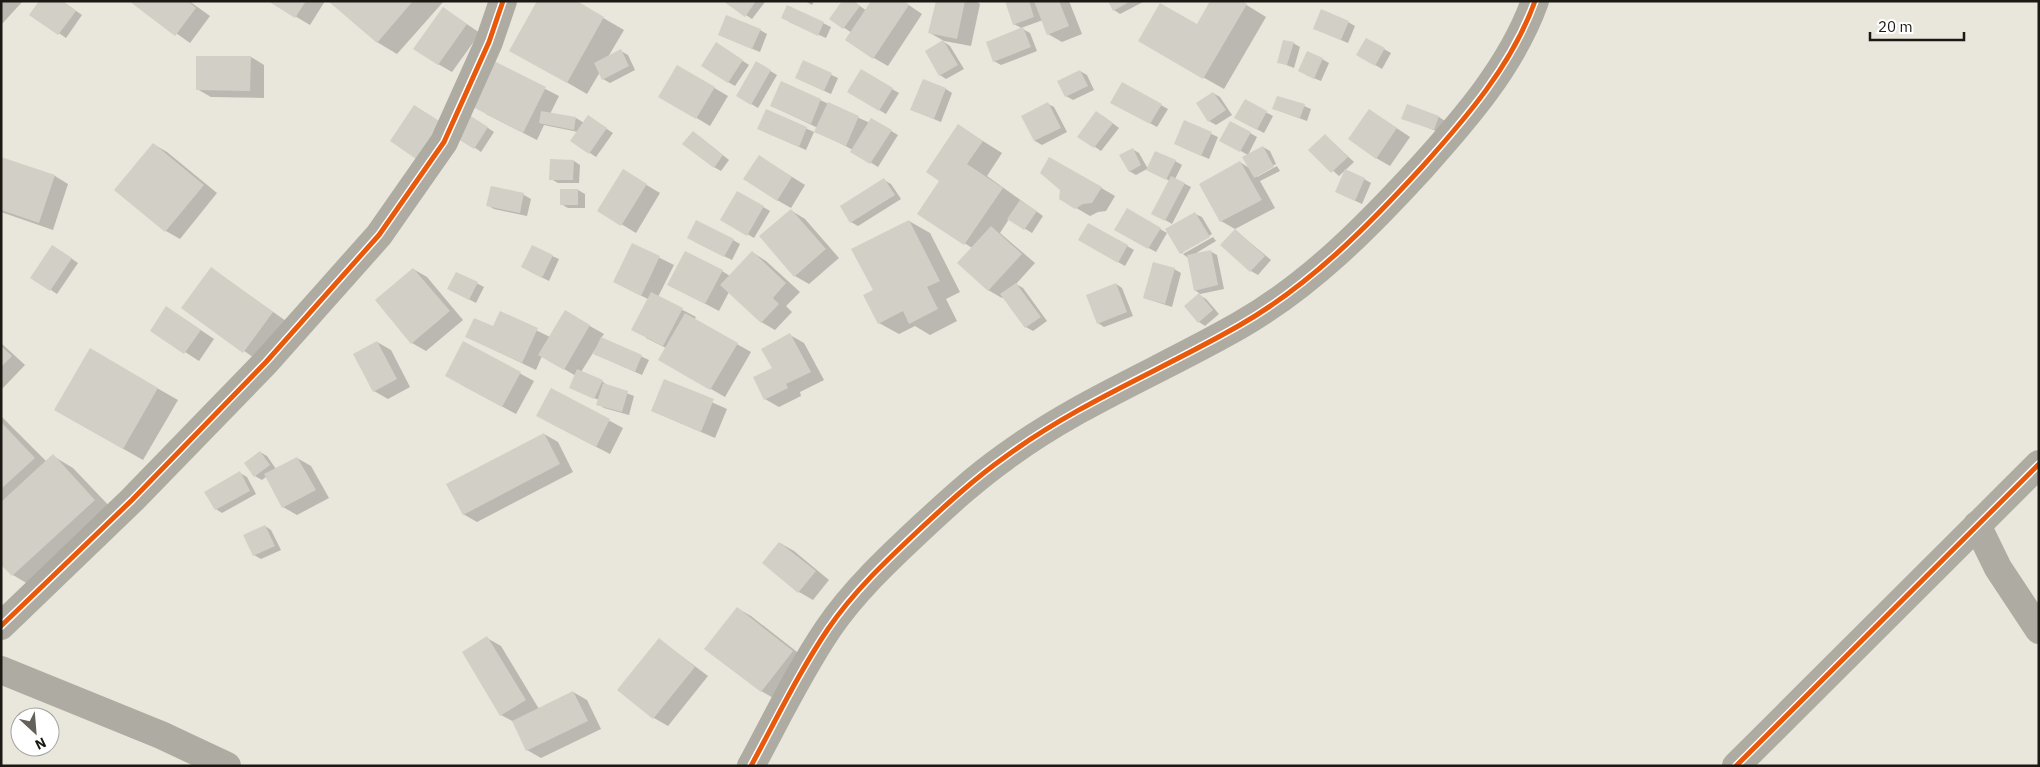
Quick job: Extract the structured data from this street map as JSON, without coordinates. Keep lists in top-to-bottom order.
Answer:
{
  "scale_bar": "20 m",
  "north": "bottom right"
}
